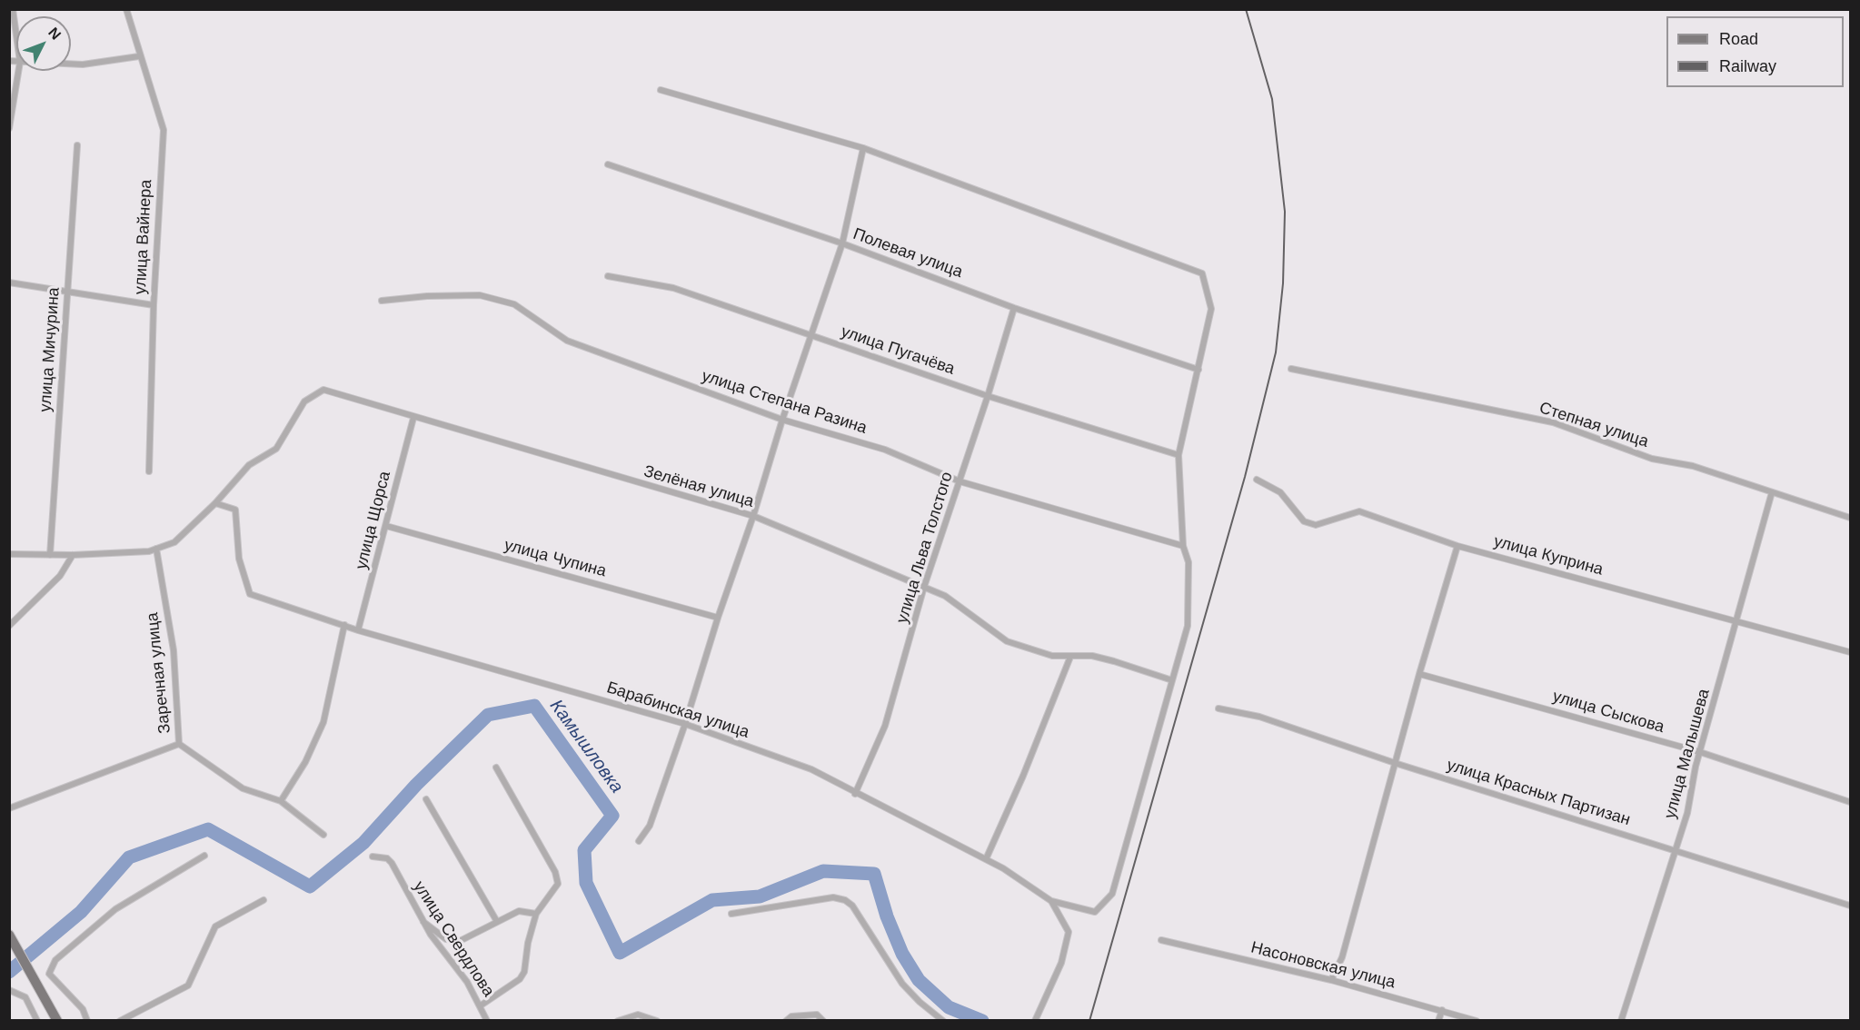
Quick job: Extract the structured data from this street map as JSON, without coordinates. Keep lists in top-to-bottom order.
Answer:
{
  "streets": {
    "street": [
      "улица Вайнера",
      "Полевая улица",
      "улица Мичурина",
      "улица Пугачёва",
      "улица Степана Разина",
      "Степная улица",
      "Зелёная улица",
      "улица Щорса",
      "улица Льва Толстого",
      "улица Куприна",
      "улица Чупина",
      "Заречная улица",
      "Барабинская улица",
      "улица Сыскова",
      "улица Малышева",
      "улица Красных Партизан",
      "улица Свердлова",
      "Насоновская улица"
    ]
  },
  "crossings": [
    ["Полевая улица", "улица Льва Толстого"],
    ["улица Пугачёва", "улица Льва Толстого"],
    ["улица Степана Разина", "улица Льва Толстого"],
    ["Степная улица", "улица Малышева"],
    ["Зелёная улица", "улица Щорса"],
    ["Зелёная улица", "улица Льва Толстого"],
    ["Зелёная улица", "Барабинская улица"],
    ["улица Щорса", "улица Чупина"],
    ["улица Щорса", "Барабинская улица"],
    ["улица Льва Толстого", "Барабинская улица"],
    ["улица Куприна", "улица Малышева"],
    ["улица Сыскова", "улица Малышева"],
    ["улица Малышева", "улица Красных Партизан"]
  ],
  "water": ["Камышловка"],
  "legend": ["Road", "Railway"],
  "north": "top right"
}
